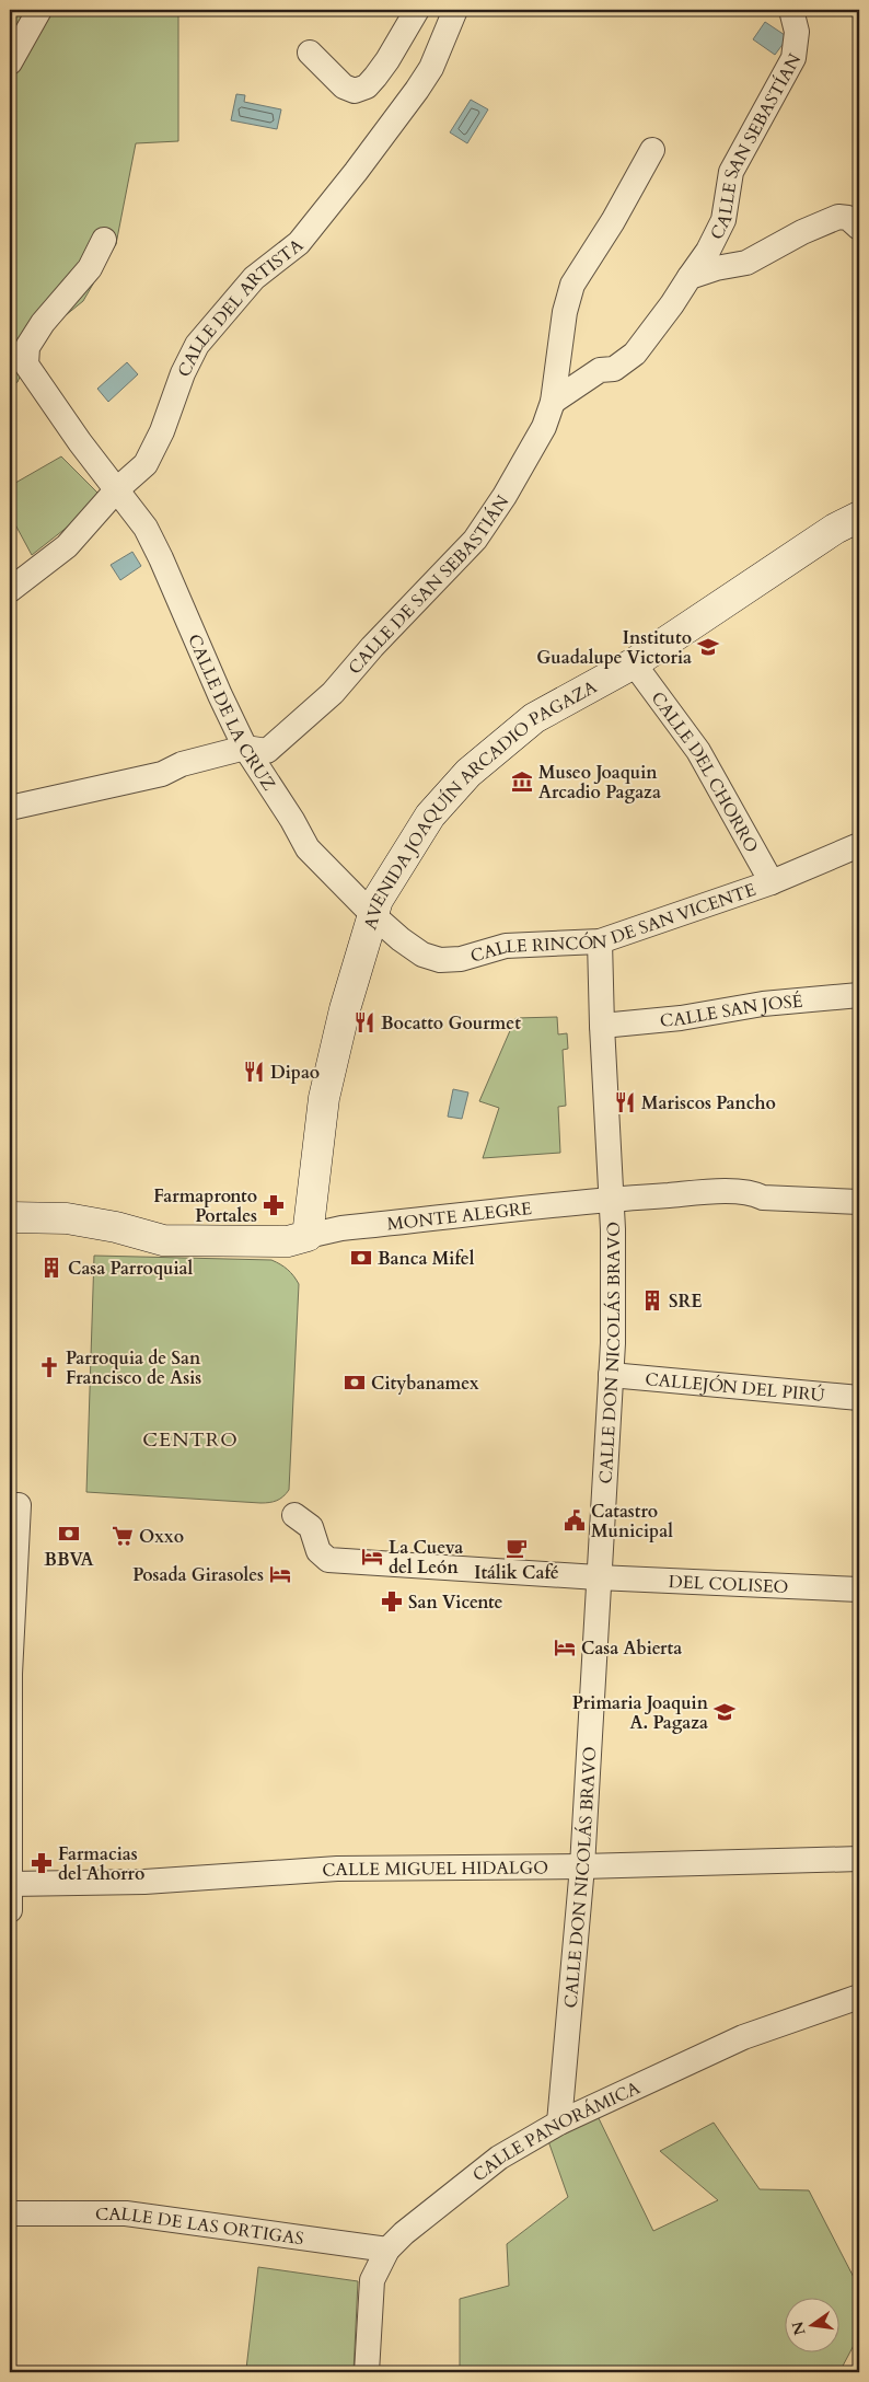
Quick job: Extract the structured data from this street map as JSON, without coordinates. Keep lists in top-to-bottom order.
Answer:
{
  "streets": {
    "street": [
      "CALLE SAN SEBASTÍAN",
      "CALLE DEL ARTISTA",
      "CALLE DE SAN SEBASTIÁN",
      "CALLE DE LA CRUZ",
      "CALLE DEL CHORRO",
      "AVENIDA JOAQUÍN ARCADIO PAGAZA",
      "CALLE RINCÓN DE SAN VICENTE",
      "CALLE SAN JOSÉ",
      "MONTE ALEGRE",
      "CALLE DON NICOLÁS BRAVO",
      "CALLEJÓN DEL PIRÚ",
      "DEL COLISEO",
      "CALLE MIGUEL HIDALGO",
      "CALLE PANORÁMICA",
      "CALLE DE LAS ORTIGAS"
    ]
  },
  "crossings": [
    ["CALLE SAN SEBASTÍAN", "CALLE DE SAN SEBASTIÁN"],
    ["CALLE DEL ARTISTA", "CALLE DE LA CRUZ"],
    ["CALLE DE SAN SEBASTIÁN", "CALLE DE LA CRUZ"],
    ["CALLE DE LA CRUZ", "AVENIDA JOAQUÍN ARCADIO PAGAZA"],
    ["CALLE DE LA CRUZ", "CALLE RINCÓN DE SAN VICENTE"],
    ["CALLE DEL CHORRO", "AVENIDA JOAQUÍN ARCADIO PAGAZA"],
    ["CALLE DEL CHORRO", "CALLE RINCÓN DE SAN VICENTE"],
    ["AVENIDA JOAQUÍN ARCADIO PAGAZA", "CALLE RINCÓN DE SAN VICENTE"],
    ["AVENIDA JOAQUÍN ARCADIO PAGAZA", "MONTE ALEGRE"],
    ["CALLE RINCÓN DE SAN VICENTE", "CALLE DON NICOLÁS BRAVO"],
    ["CALLE SAN JOSÉ", "CALLE DON NICOLÁS BRAVO"],
    ["MONTE ALEGRE", "CALLE DON NICOLÁS BRAVO"],
    ["CALLE DON NICOLÁS BRAVO", "CALLEJÓN DEL PIRÚ"],
    ["CALLE DON NICOLÁS BRAVO", "DEL COLISEO"],
    ["CALLE DON NICOLÁS BRAVO", "CALLE MIGUEL HIDALGO"],
    ["CALLE DON NICOLÁS BRAVO", "CALLE PANORÁMICA"],
    ["CALLE PANORÁMICA", "CALLE DE LAS ORTIGAS"]
  ],
  "districts": ["CENTRO"],
  "places": {
    "school or university": ["Instituto Guadalupe Victoria", "Primaria Joaquin A. Pagaza"],
    "museum": ["Museo Joaquin Arcadio Pagaza"],
    "restaurant": ["Bocatto Gourmet", "Dipao", "Mariscos Pancho"],
    "pharmacy": ["Farmapronto Portales", "San Vicente", "Farmacias del Ahorro"],
    "bank": ["Banca Mifel", "Citybanamex", "BBVA"],
    "building": ["Casa Parroquial", "SRE"],
    "church": ["Parroquia de San Francisco de Asis"],
    "public building": ["Catastro Municipal"],
    "supermarket": ["Oxxo"],
    "cafe": ["Itálik Café"],
    "hotel": ["La Cueva del León", "Posada Girasoles", "Casa Abierta"]
  },
  "north": "left"
}
